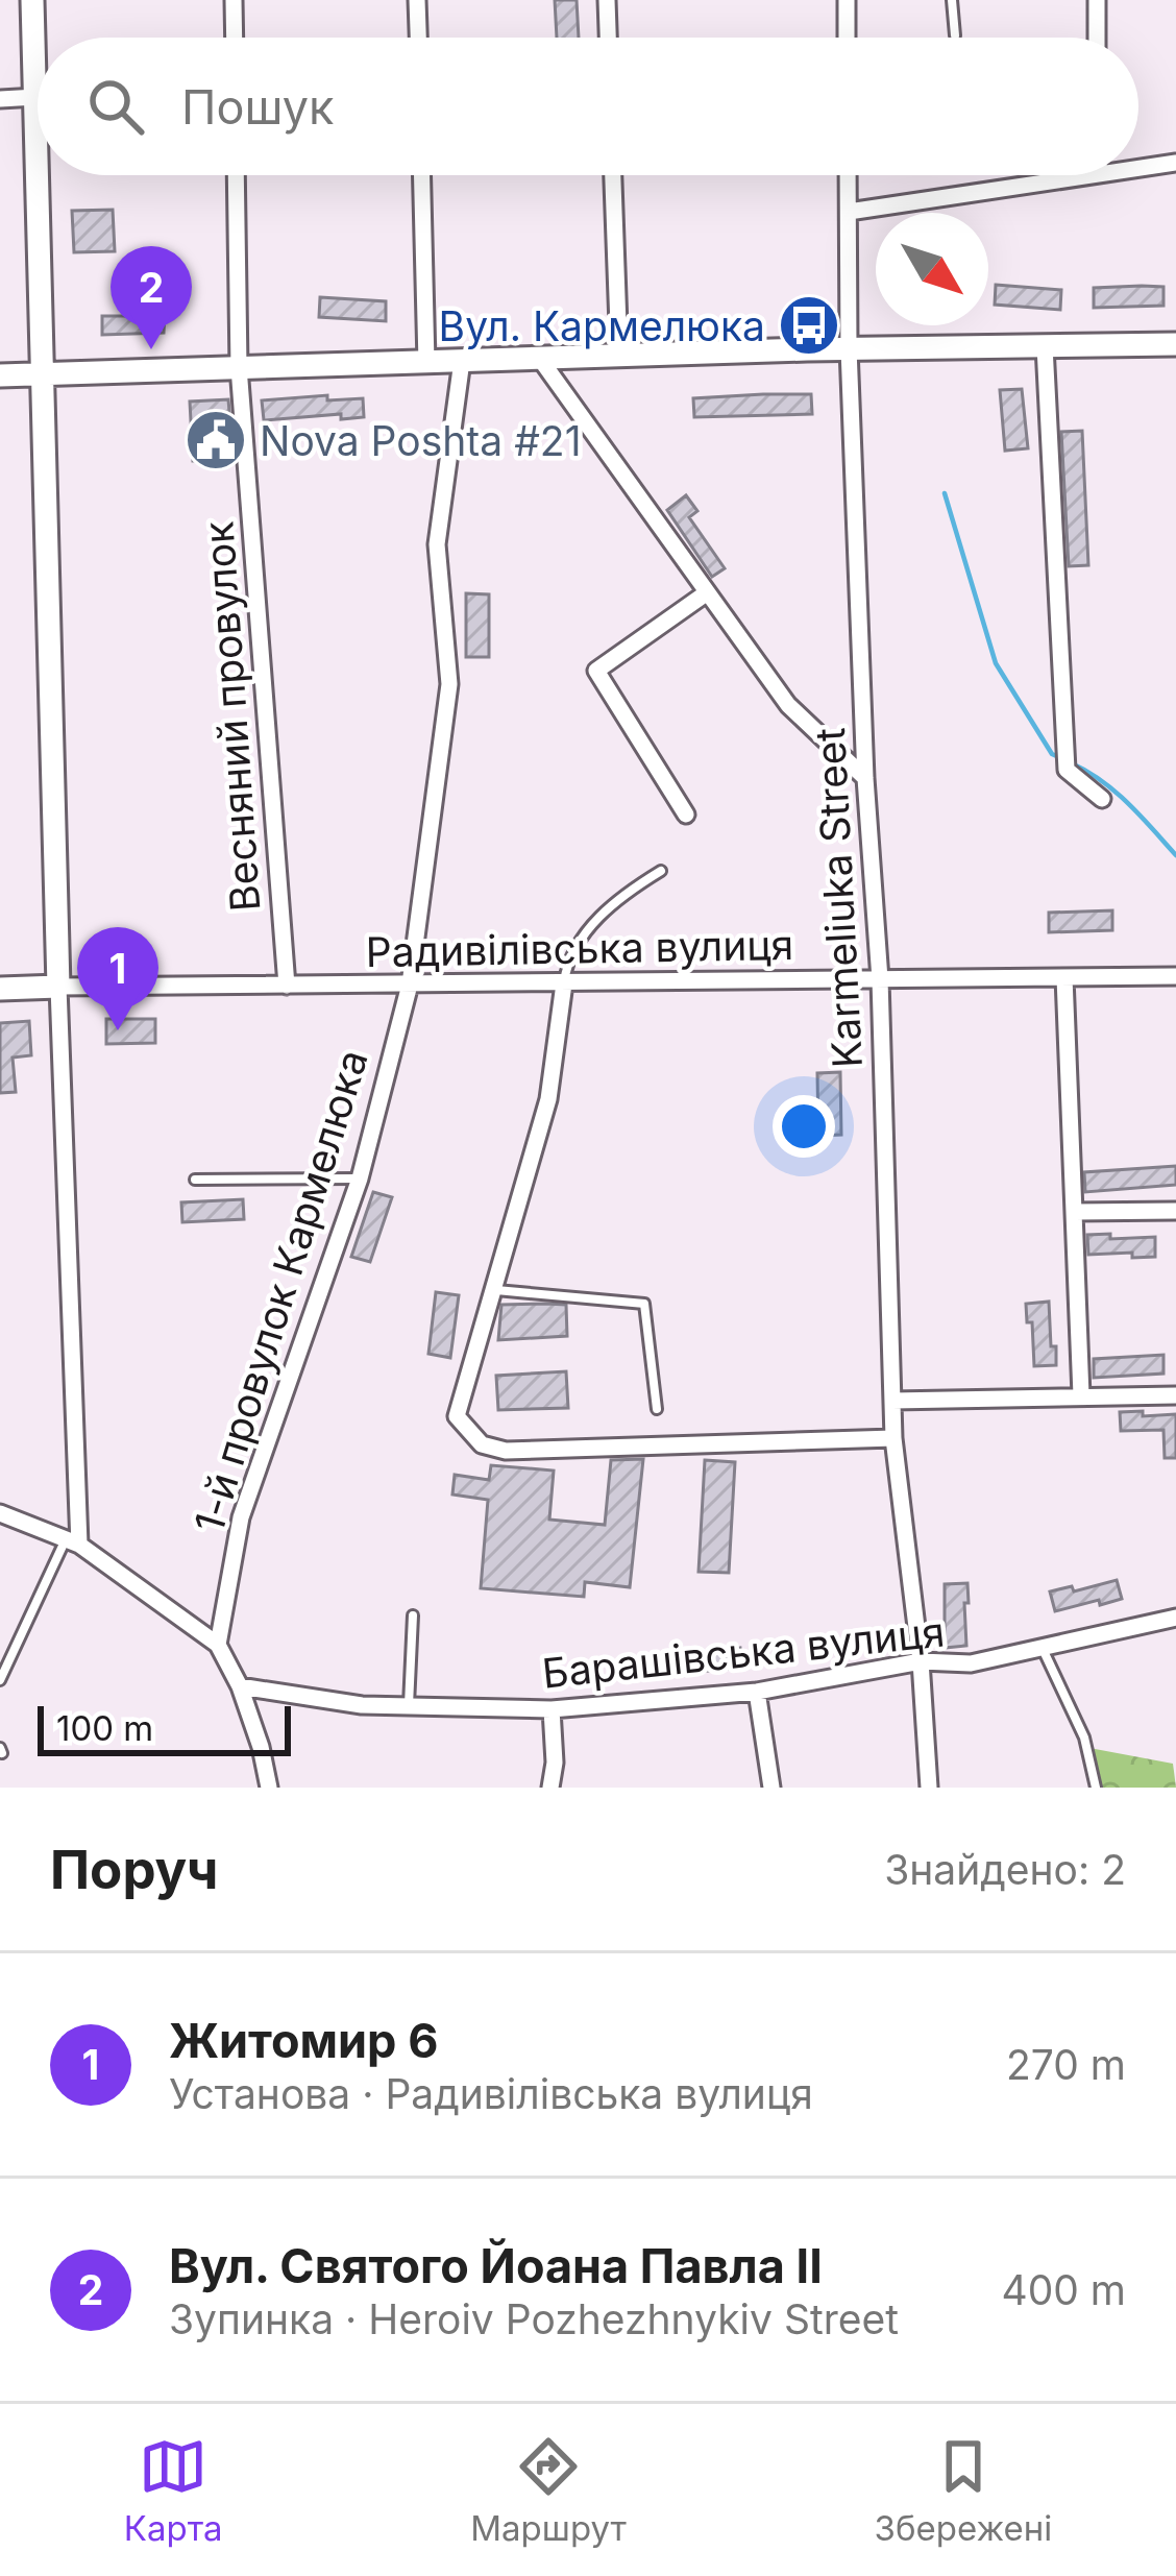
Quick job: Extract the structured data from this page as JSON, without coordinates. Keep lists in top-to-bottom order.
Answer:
{
  "streets": {
    "street": [
      "Весняний провулок",
      "Karmeliuka Street",
      "Радивілівська вулиця",
      "1-й провулок Кармелюка",
      "Барашівська вулиця"
    ]
  },
  "crossings": [
    ["Весняний провулок", "Радивілівська вулиця"],
    ["Karmeliuka Street", "Радивілівська вулиця"],
    ["Karmeliuka Street", "Барашівська вулиця"],
    ["Радивілівська вулиця", "1-й провулок Кармелюка"]
  ],
  "places": {
    "bus stop": ["Вул. Кармелюка"],
    "public building": ["Nova Poshta #21"]
  },
  "scale_bar": "100 m",
  "north": "bottom right",
  "page": {
    "search": "Пошук",
    "pins": ["2", "1"],
    "scale": "100 m",
    "heading": ["Поруч", "Знайдено: 2"],
    "list": [
      {
        "mark": "1",
        "name": "Житомир 6",
        "note": "Установа · Радивілівська вулиця",
        "value": "270 m"
      },
      {
        "mark": "2",
        "name": "Вул. Святого Йоана Павла ІІ",
        "note": "Зупинка · Heroiv Pozhezhnykiv Street",
        "value": "400 m"
      }
    ],
    "nav": ["Карта", "Маршрут", "Збережені"]
  }
}
